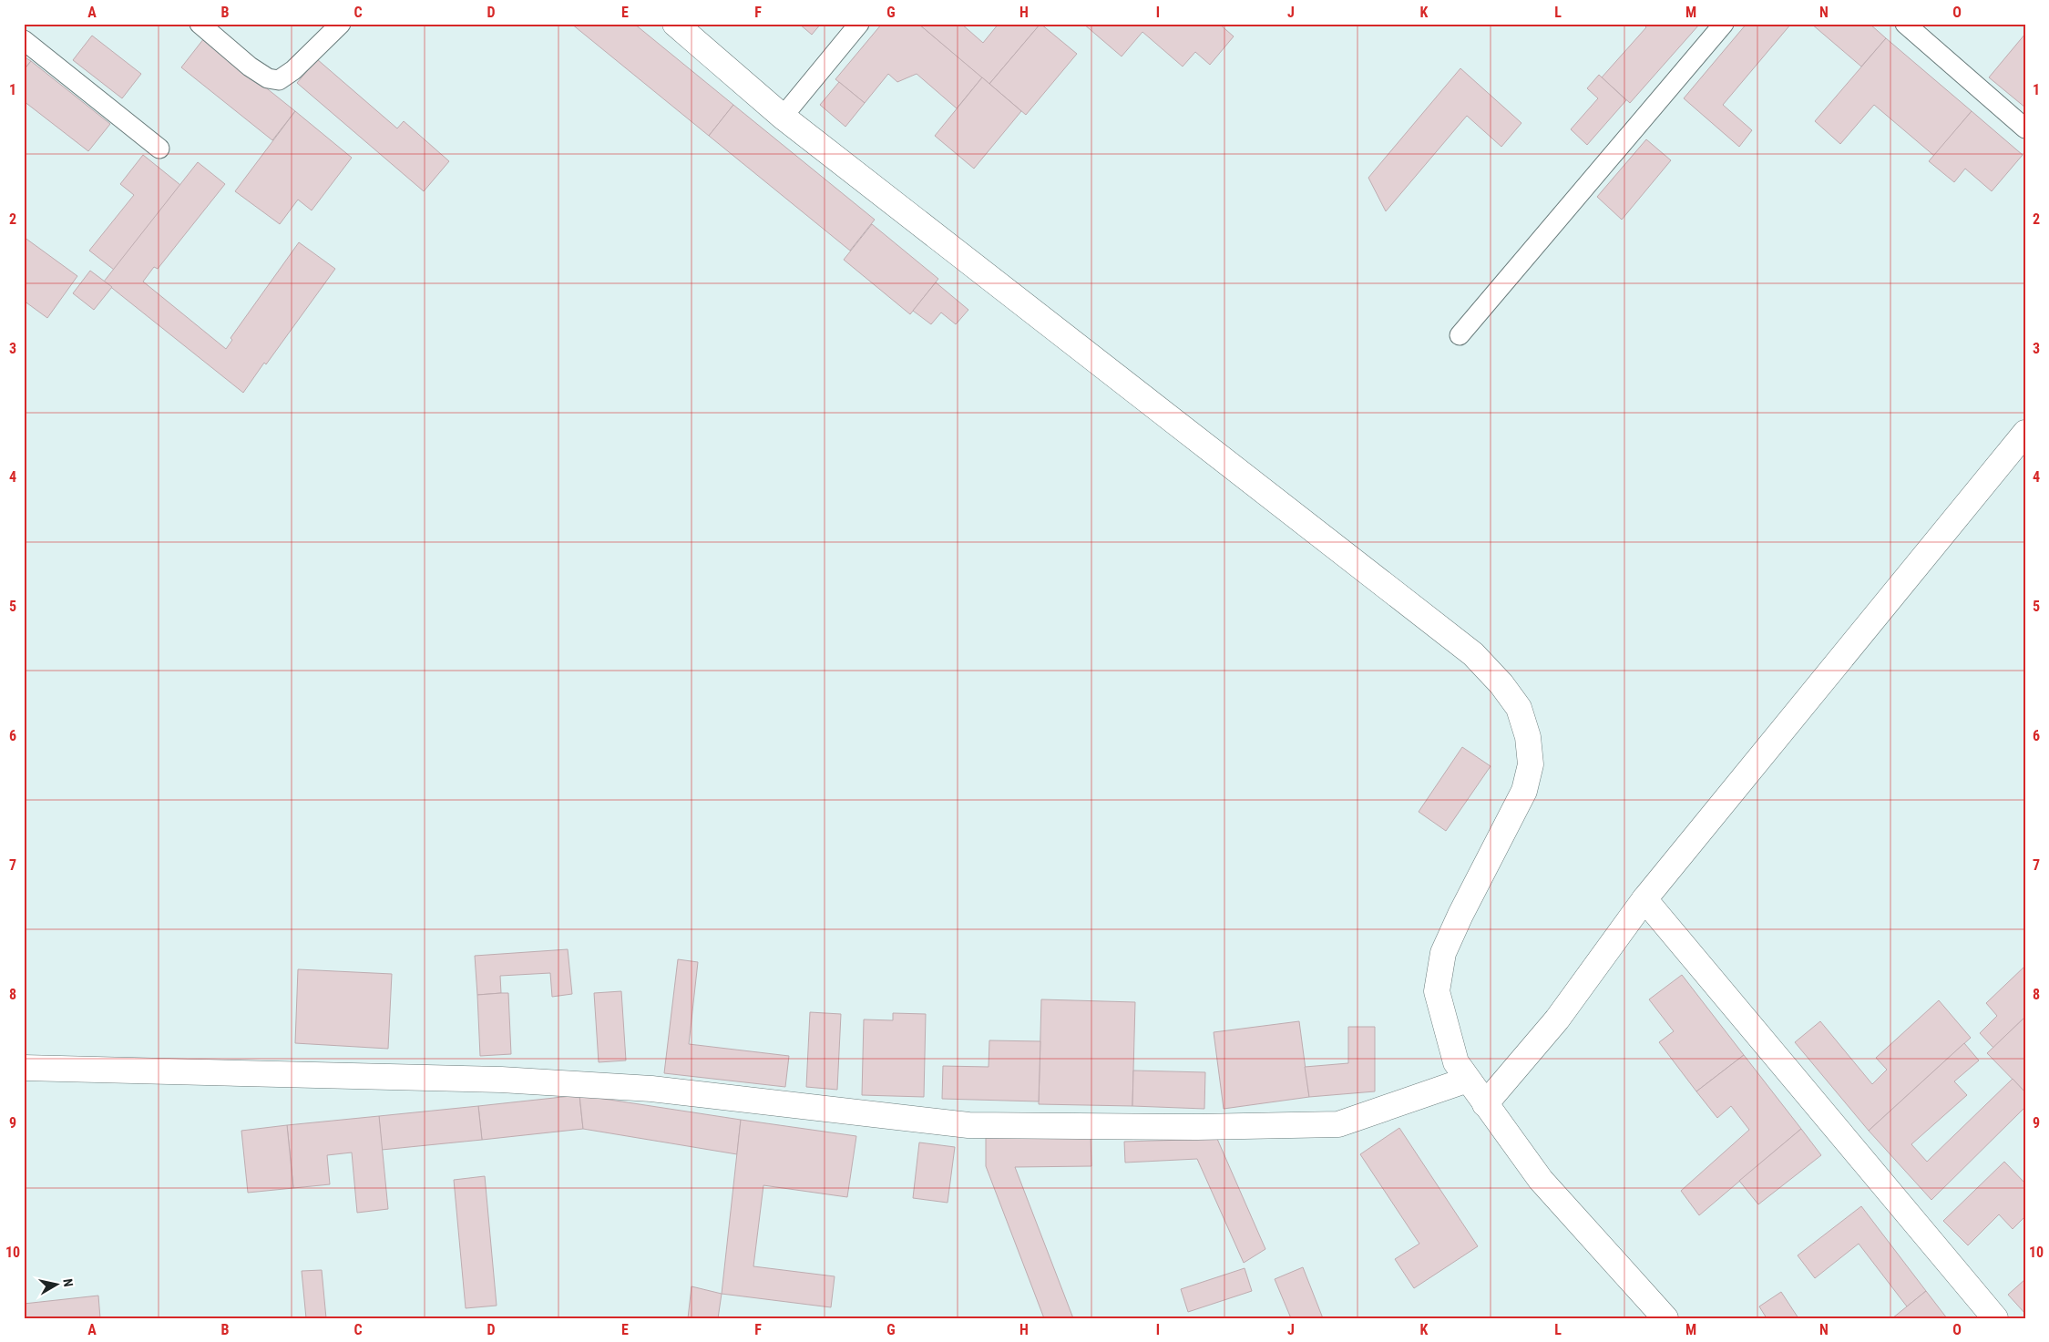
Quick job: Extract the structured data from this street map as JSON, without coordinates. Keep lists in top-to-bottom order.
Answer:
{
  "north": "right",
  "grid": {
    "columns": [
      "A",
      "B",
      "C",
      "D",
      "E",
      "F",
      "G",
      "H",
      "I",
      "J",
      "K",
      "L",
      "M",
      "N",
      "O"
    ],
    "rows": [
      "1",
      "2",
      "3",
      "4",
      "5",
      "6",
      "7",
      "8",
      "9",
      "10"
    ]
  }
}
